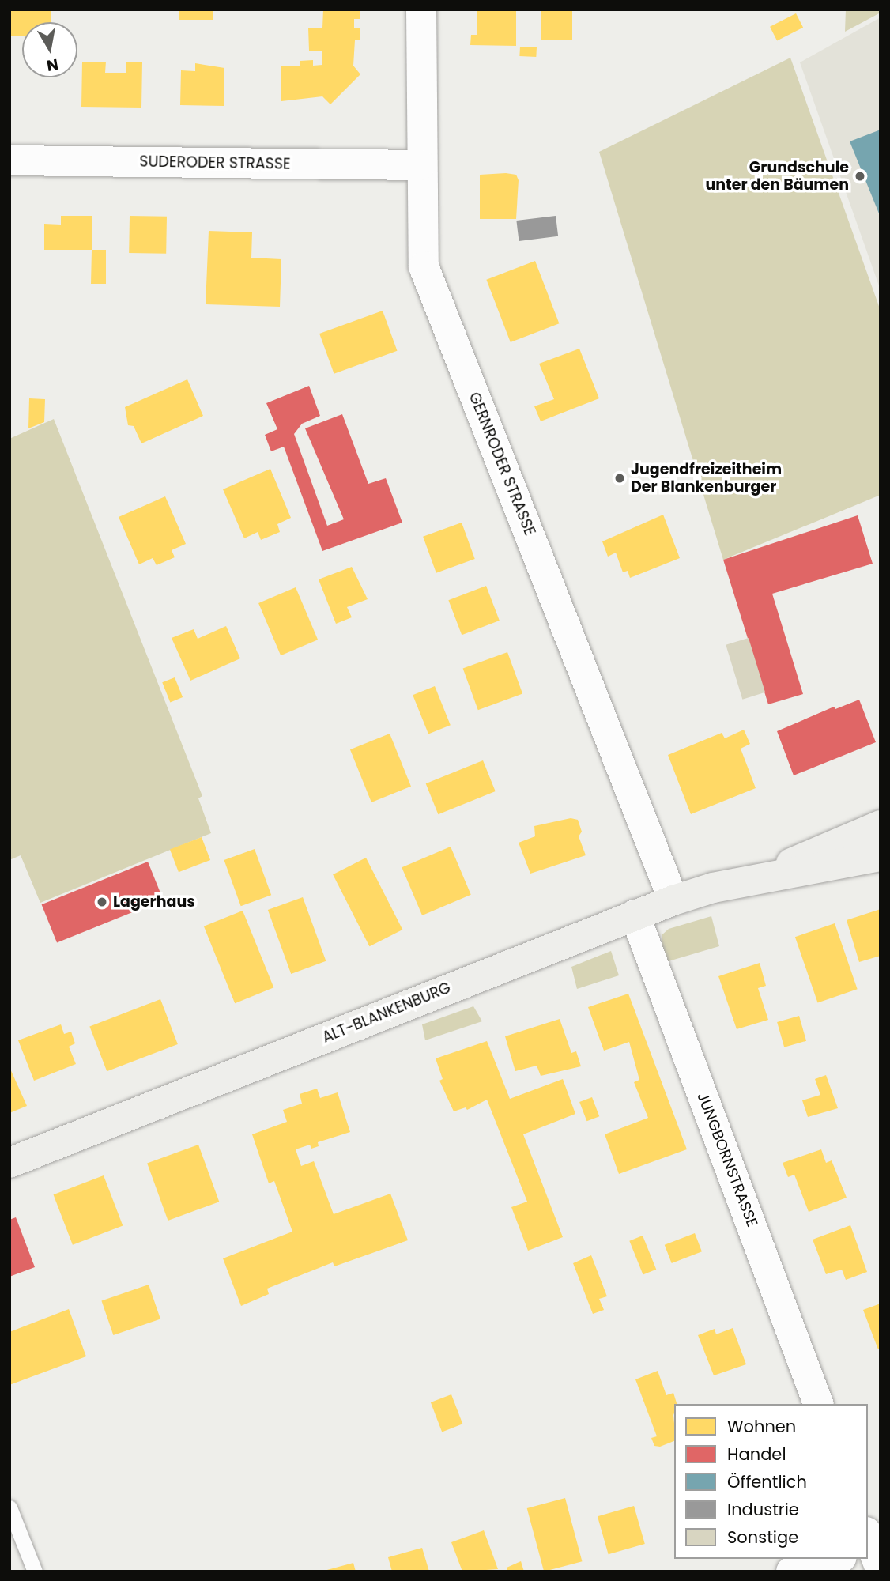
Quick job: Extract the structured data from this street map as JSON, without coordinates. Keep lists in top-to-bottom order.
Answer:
{
  "streets": {
    "main road": ["ALT-BLANKENBURG"],
    "street": ["SUDERODER STRASSE", "GERNRODER STRASSE", "JUNGBORNSTRASSE"]
  },
  "crossings": [
    ["SUDERODER STRASSE", "GERNRODER STRASSE"],
    ["GERNRODER STRASSE", "ALT-BLANKENBURG"],
    ["ALT-BLANKENBURG", "JUNGBORNSTRASSE"]
  ],
  "places": ["Grundschule unter den Bäumen", "Jugendfreizeitheim Der Blankenburger", "Lagerhaus"],
  "legend": [
    "Wohnen",
    "Handel",
    "Öffentlich",
    "Industrie",
    "Sonstige"
  ],
  "north": "bottom"
}
